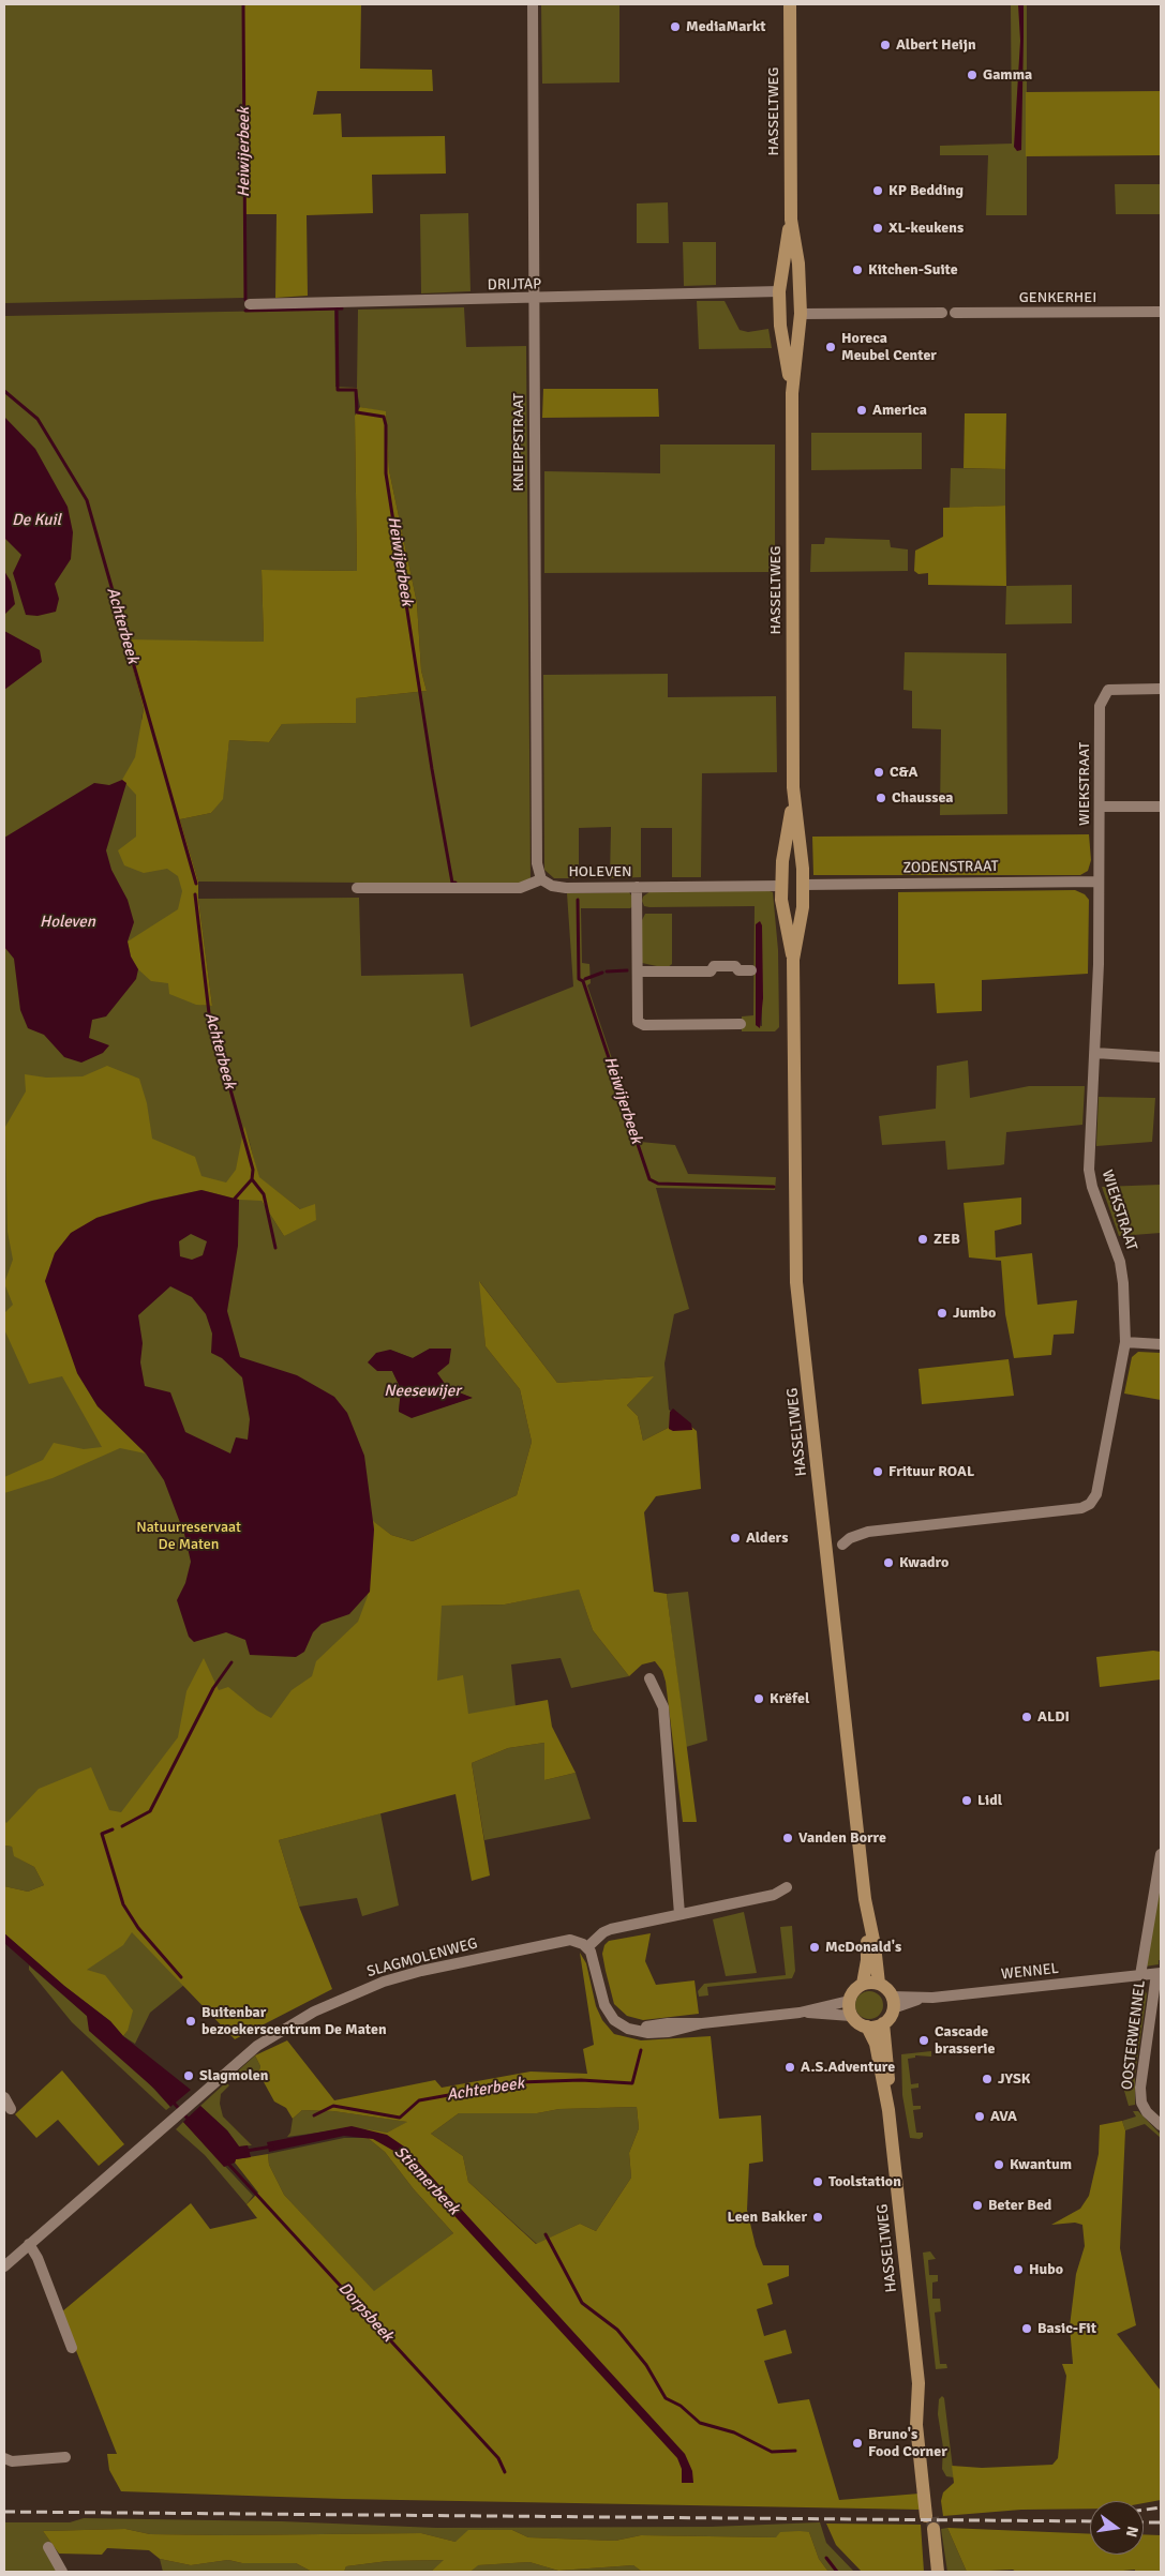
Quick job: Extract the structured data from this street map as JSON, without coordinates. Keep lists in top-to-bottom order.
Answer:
{
  "streets": {
    "main road": ["HASSELTWEG"],
    "street": [
      "DRIJTAP",
      "GENKERHEI",
      "KNEIPPSTRAAT",
      "WIEKSTRAAT",
      "ZODENSTRAAT",
      "HOLEVEN",
      "SLAGMOLENWEG",
      "WENNEL",
      "OOSTERWENNEL"
    ]
  },
  "crossings": [
    ["HASSELTWEG", "DRIJTAP"],
    ["HASSELTWEG", "ZODENSTRAAT"],
    ["HASSELTWEG", "HOLEVEN"],
    ["HASSELTWEG", "WENNEL"],
    ["DRIJTAP", "KNEIPPSTRAAT"],
    ["KNEIPPSTRAAT", "HOLEVEN"],
    ["WIEKSTRAAT", "ZODENSTRAAT"],
    ["WENNEL", "OOSTERWENNEL"]
  ],
  "water": [
    "Heiwijerbeek",
    "De Kuil",
    "Achterbeek",
    "Holeven",
    "Neesewijer",
    "Stiemerbeek",
    "Dorpsbeek"
  ],
  "parks": ["Natuurreservaat De Maten"],
  "places": [
    "MediaMarkt",
    "Albert Heijn",
    "Gamma",
    "KP Bedding",
    "XL-keukens",
    "Kitchen-Suite",
    "Horeca Meubel Center",
    "America",
    "C&A",
    "Chaussea",
    "ZEB",
    "Jumbo",
    "Frituur ROAL",
    "Alders",
    "Kwadro",
    "Krëfel",
    "ALDI",
    "Lidl",
    "Vanden Borre",
    "McDonald's",
    "Buitenbar bezoekerscentrum De Maten",
    "Cascade brasserie",
    "A.S.Adventure",
    "Slagmolen",
    "JYSK",
    "AVA",
    "Kwantum",
    "Toolstation",
    "Beter Bed",
    "Leen Bakker",
    "Hubo",
    "Basic-Fit",
    "Bruno's Food Corner"
  ],
  "north": "right"
}
